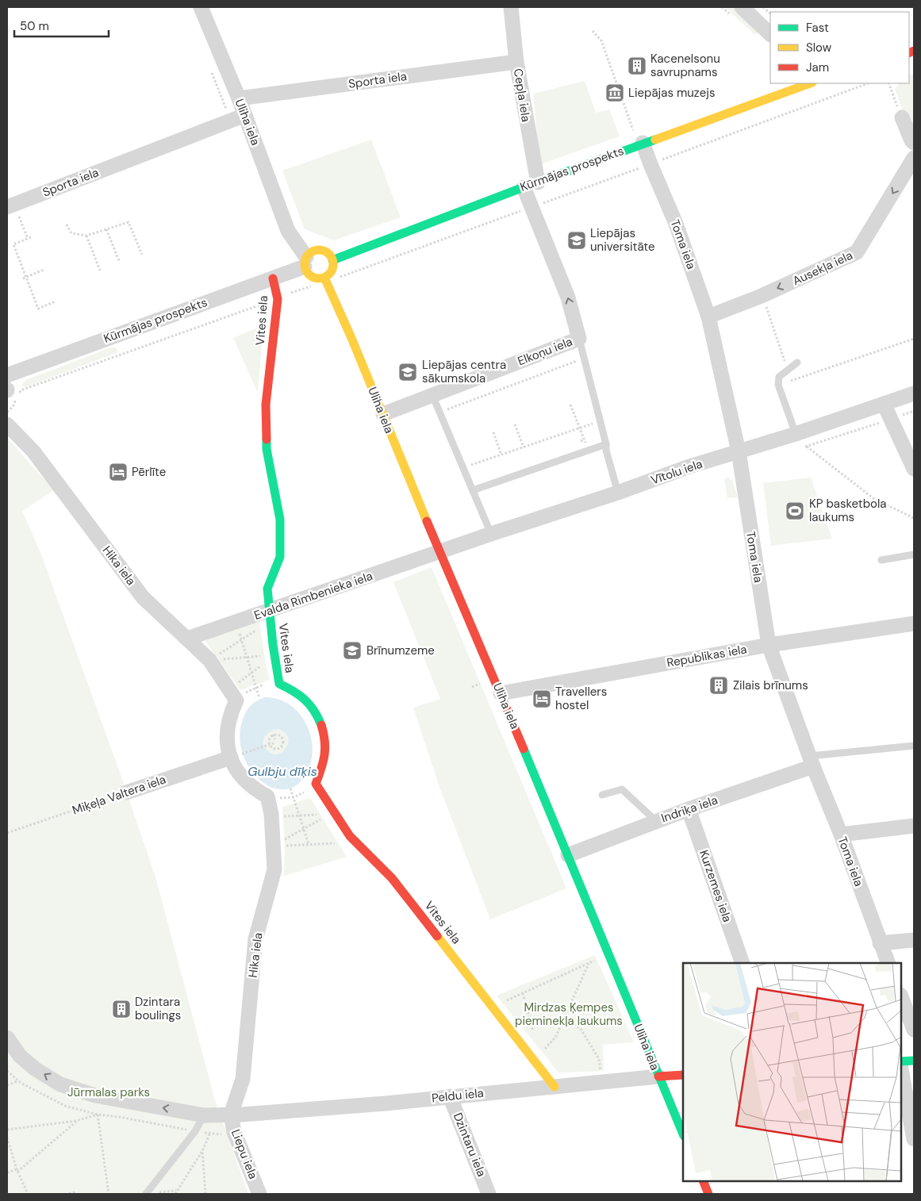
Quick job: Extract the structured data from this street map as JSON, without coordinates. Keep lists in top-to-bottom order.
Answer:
{
  "streets": {
    "main road": [
      "Uliha iela",
      "Kūrmājas prospekts",
      "Vites iela",
      "Peldu iela"
    ],
    "street": [
      "Sporta iela",
      "Cepļa iela",
      "Toma iela",
      "Ausekļa iela",
      "Elkoņu iela",
      "Vītolu iela",
      "Hika iela",
      "Evalda Rimbenieka iela",
      "Republikas iela",
      "Miķeļa Valtera iela",
      "Indriķa iela",
      "Kurzemes iela",
      "Dzintaru iela",
      "Liepu iela"
    ]
  },
  "crossings": [
    ["Sporta iela", "Cepļa iela"],
    ["Sporta iela", "Uliha iela"],
    ["Cepļa iela", "Kūrmājas prospekts"],
    ["Uliha iela", "Kūrmājas prospekts"],
    ["Uliha iela", "Elkoņu iela"],
    ["Uliha iela", "Vītolu iela"],
    ["Uliha iela", "Evalda Rimbenieka iela"],
    ["Uliha iela", "Republikas iela"],
    ["Uliha iela", "Indriķa iela"],
    ["Uliha iela", "Peldu iela"],
    ["Kūrmājas prospekts", "Toma iela"],
    ["Kūrmājas prospekts", "Vites iela"],
    ["Kūrmājas prospekts", "Elkoņu iela"],
    ["Toma iela", "Ausekļa iela"],
    ["Toma iela", "Vītolu iela"],
    ["Toma iela", "Republikas iela"],
    ["Toma iela", "Indriķa iela"],
    ["Vites iela", "Evalda Rimbenieka iela"],
    ["Vites iela", "Peldu iela"],
    ["Vītolu iela", "Evalda Rimbenieka iela"],
    ["Hika iela", "Evalda Rimbenieka iela"],
    ["Hika iela", "Peldu iela"],
    ["Hika iela", "Liepu iela"],
    ["Indriķa iela", "Kurzemes iela"],
    ["Peldu iela", "Dzintaru iela"],
    ["Peldu iela", "Liepu iela"]
  ],
  "one_way": ["Ausekļa iela", "Elkoņu iela"],
  "water": ["Gulbju dīķis"],
  "parks": ["Mirdzas Ķempes pieminekļa laukums", "Jūrmalas parks"],
  "places": {
    "building": ["Kacenelsonu savrupnams", "Zilais brīnums", "Dzintara boulings"],
    "museum": ["Liepājas muzejs"],
    "school or university": ["Liepājas universitāte", "Liepājas centra sākumskola", "Brīnumzeme"],
    "hotel": ["Pērlīte", "Travellers hostel"],
    "sports": ["KP basketbola laukums"]
  },
  "legend": ["Fast", "Slow", "Jam"],
  "scale_bar": "50 m"
}
